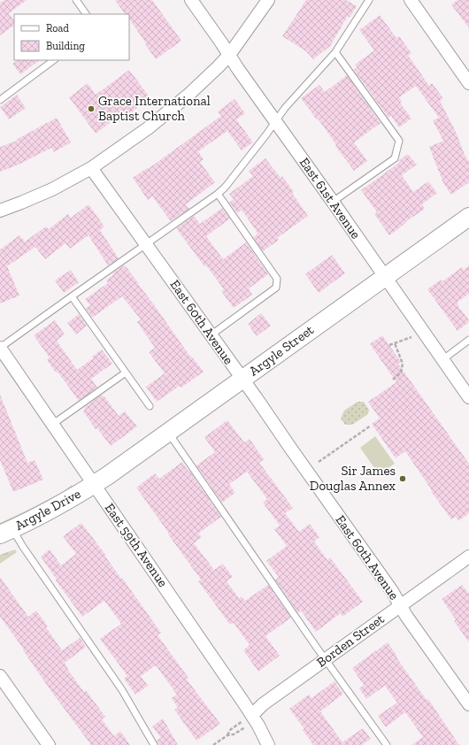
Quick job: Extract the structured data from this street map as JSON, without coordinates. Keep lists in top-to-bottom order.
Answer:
{
  "streets": {
    "street": [
      "East 61st Avenue",
      "East 60th Avenue",
      "Argyle Street",
      "Argyle Drive",
      "East 59th Avenue",
      "Borden Street"
    ]
  },
  "crossings": [
    ["East 61st Avenue", "Argyle Street"],
    ["East 60th Avenue", "Argyle Street"],
    ["East 60th Avenue", "Borden Street"],
    ["Argyle Street", "Argyle Drive"],
    ["Argyle Street", "East 59th Avenue"],
    ["Argyle Drive", "East 59th Avenue"],
    ["East 59th Avenue", "Borden Street"]
  ],
  "places": ["Grace International Baptist Church", "Sir James Douglas Annex"],
  "legend": ["Road", "Building"]
}
